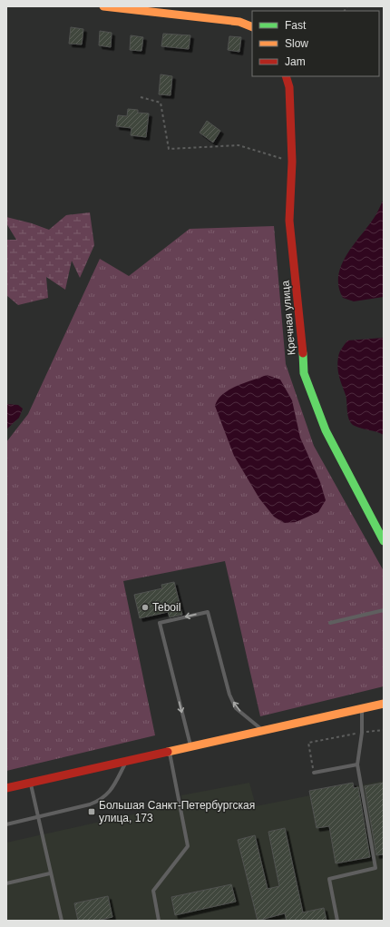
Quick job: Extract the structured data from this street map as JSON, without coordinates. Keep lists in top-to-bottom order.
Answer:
{
  "streets": {
    "street": ["Кречная улица"]
  },
  "places": {
    "other": ["Teboil"],
    "transit": ["Большая Санкт-Петербургская улица, 173"]
  },
  "legend": ["Fast", "Slow", "Jam"]
}
